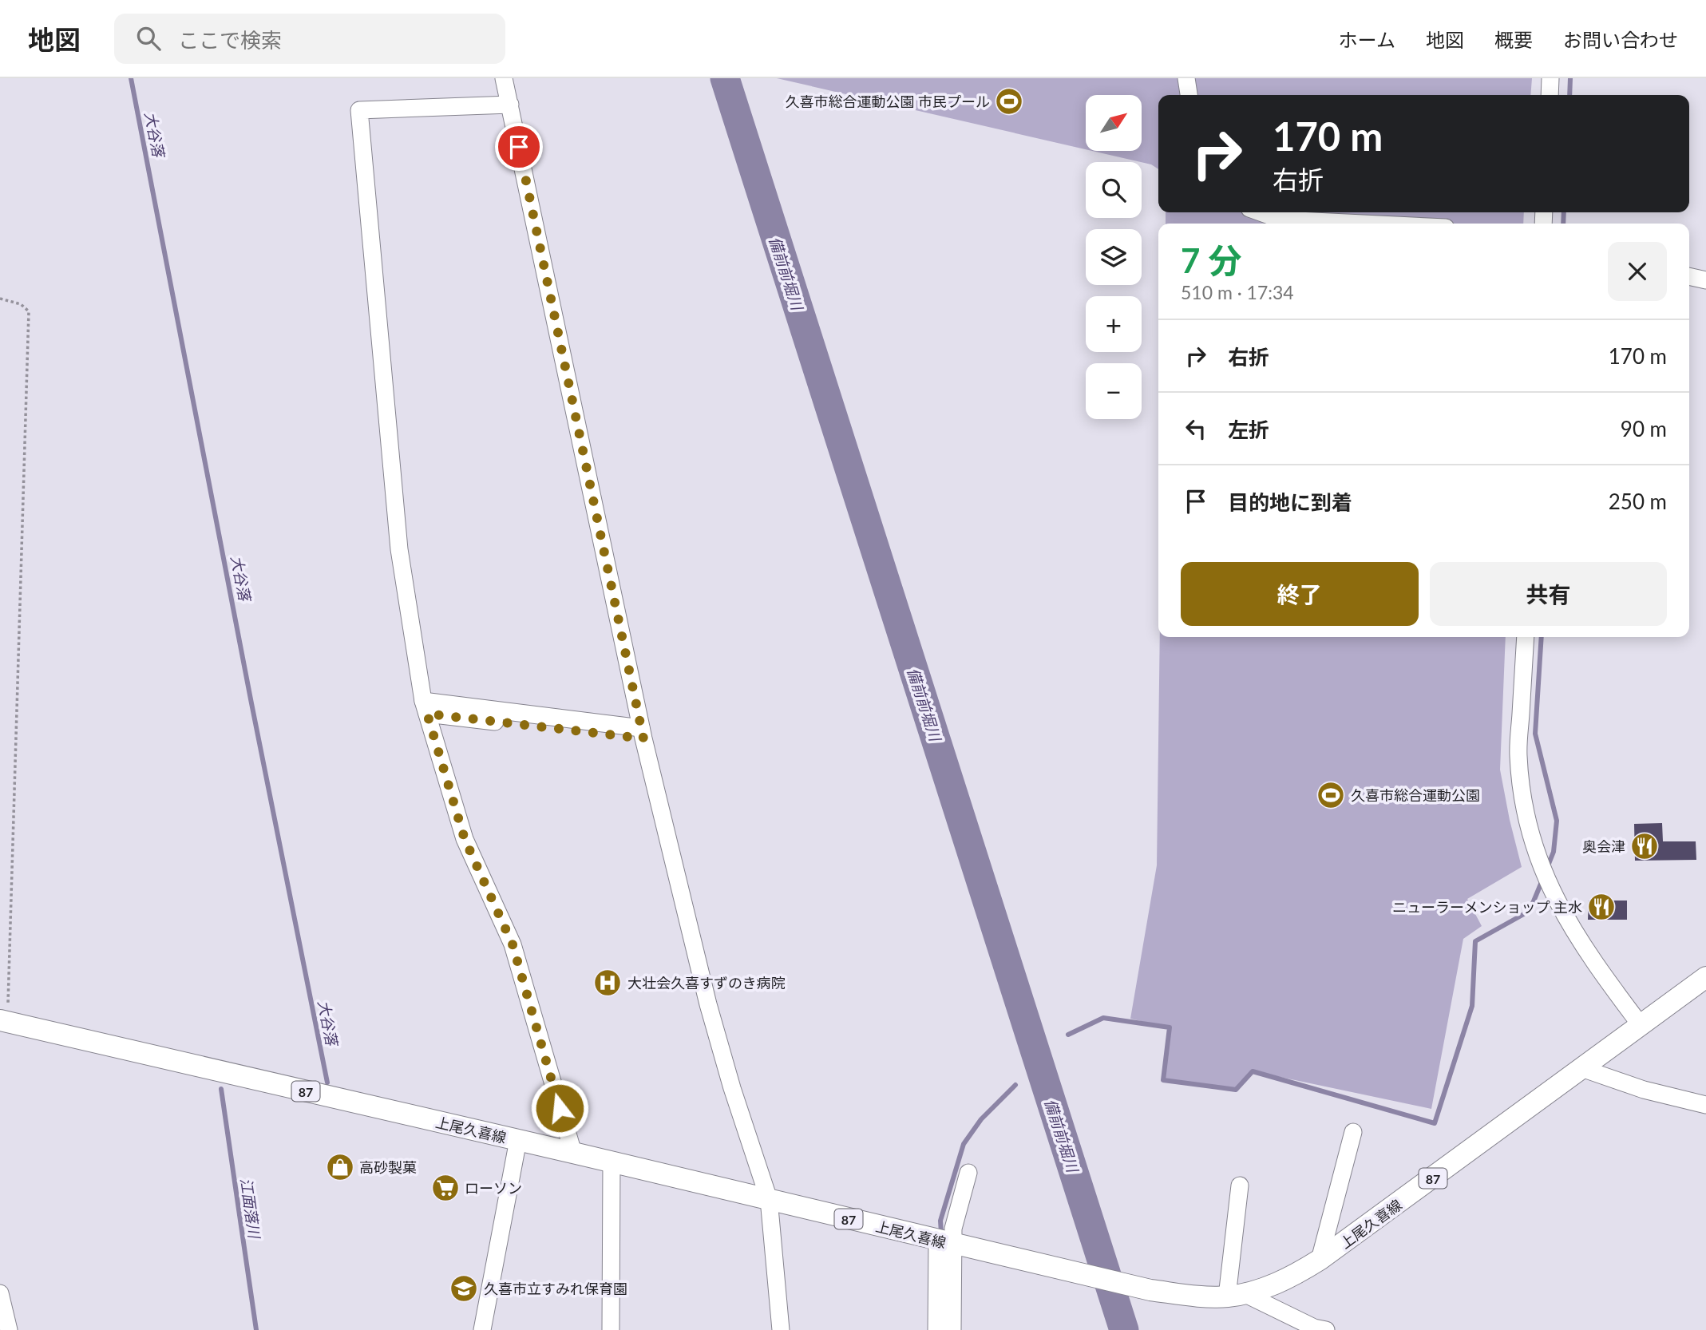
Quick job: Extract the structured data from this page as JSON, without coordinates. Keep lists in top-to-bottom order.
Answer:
{
  "streets": {
    "main road": ["87", "上尾久喜線"]
  },
  "water": ["大谷落", "備前前堀川", "江面落川"],
  "places": {
    "sports": ["久喜市総合運動公園 市民プール", "久喜市総合運動公園"],
    "restaurant": ["奥会津", "ニューラーメンショップ 主水"],
    "hospital": ["大壮会久喜すずのき病院"],
    "shop": ["高砂製菓"],
    "supermarket": ["ローソン"],
    "school or university": ["久喜市立すみれ保育園"]
  },
  "north": "top right",
  "page": {
    "header": "地図",
    "search": "ここで検索",
    "nav": [
      "ホーム",
      "地図",
      "概要",
      "お問い合わせ"
    ],
    "map_buttons": ["+", "−"],
    "turn": ["170 m", "右折"],
    "heading": ["7 分", "510 m · 17:34"],
    "list": [
      {
        "name": "右折",
        "value": "170 m"
      },
      {
        "name": "左折",
        "value": "90 m"
      },
      {
        "name": "目的地に到着",
        "value": "250 m"
      }
    ],
    "buttons": ["終了", "共有"]
  }
}
